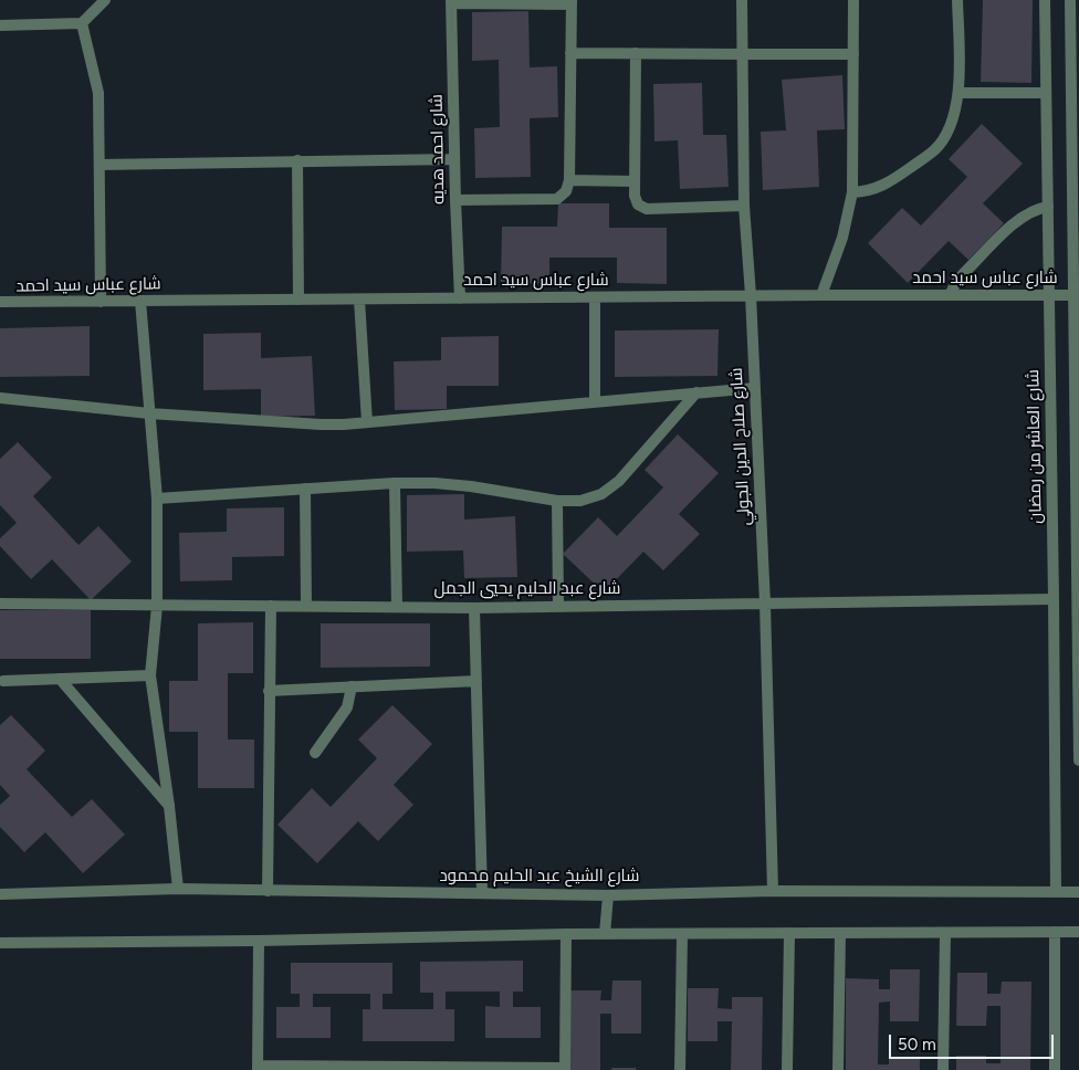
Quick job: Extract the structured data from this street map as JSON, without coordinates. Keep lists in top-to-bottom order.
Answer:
{
  "streets": {
    "street": [
      "شارع احمد هديه",
      "شارع عباس سيد احمد",
      "شارع صلاح الدين الجولي",
      "شارع العاشر من رمضان",
      "شارع عبد الحليم يحيي الجمل",
      "شارع الشيخ عبد الحليم محمود"
    ]
  },
  "crossings": [
    ["شارع احمد هديه", "شارع عباس سيد احمد"],
    ["شارع عباس سيد احمد", "شارع صلاح الدين الجولي"],
    ["شارع عباس سيد احمد", "شارع العاشر من رمضان"],
    ["شارع صلاح الدين الجولي", "شارع عبد الحليم يحيي الجمل"],
    ["شارع صلاح الدين الجولي", "شارع الشيخ عبد الحليم محمود"],
    ["شارع العاشر من رمضان", "شارع عبد الحليم يحيي الجمل"],
    ["شارع العاشر من رمضان", "شارع الشيخ عبد الحليم محمود"]
  ],
  "scale_bar": "50 m"
}
